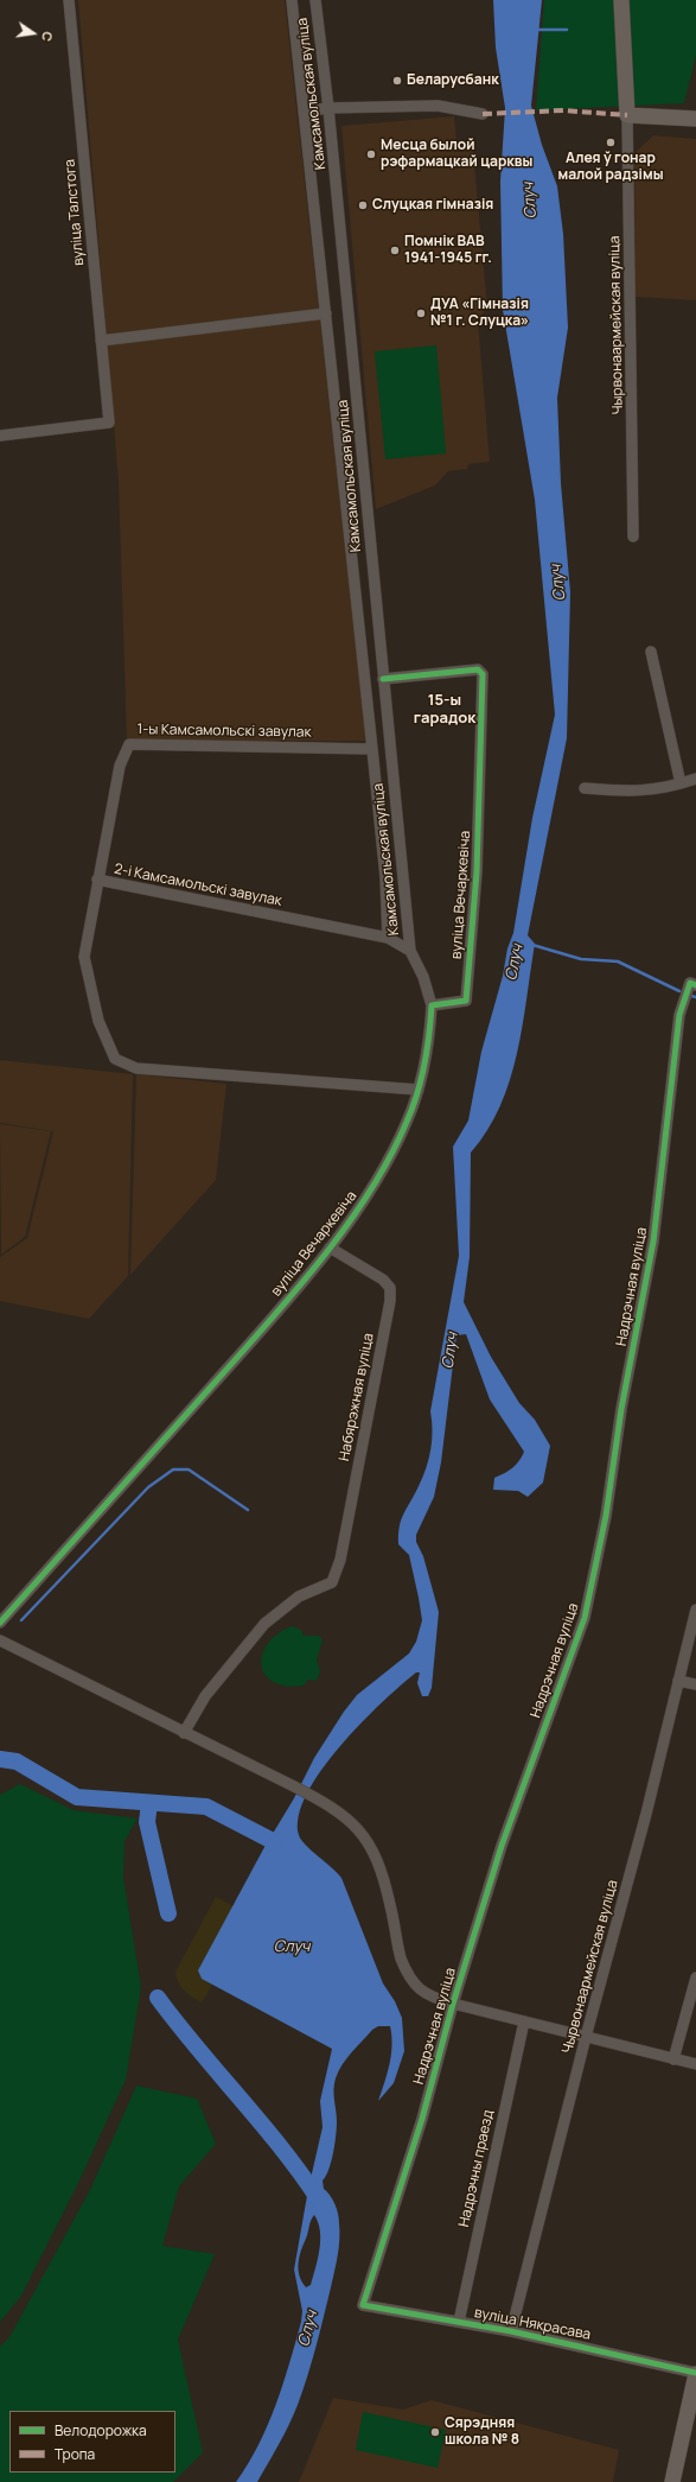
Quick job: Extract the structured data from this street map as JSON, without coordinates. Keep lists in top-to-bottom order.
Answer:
{
  "streets": {
    "street": [
      "Камсамольская вуліца",
      "вуліца Талстога",
      "Чырвонаармейская вуліца",
      "1-ы Камсамольскі завулак",
      "2-і Камсамольскі завулак",
      "вуліца Вечаркевіча",
      "Надрэчная вуліца",
      "Набярэжная вуліца",
      "Надрэчны праезд",
      "вуліца Някрасава"
    ]
  },
  "crossings": [
    ["Камсамольская вуліца", "1-ы Камсамольскі завулак"],
    ["Камсамольская вуліца", "2-і Камсамольскі завулак"],
    ["Камсамольская вуліца", "вуліца Вечаркевіча"],
    ["Чырвонаармейская вуліца", "вуліца Някрасава"],
    ["1-ы Камсамольскі завулак", "2-і Камсамольскі завулак"],
    ["2-і Камсамольскі завулак", "вуліца Вечаркевіча"],
    ["вуліца Вечаркевіча", "Набярэжная вуліца"],
    ["Надрэчная вуліца", "вуліца Някрасава"],
    ["Надрэчны праезд", "вуліца Някрасава"]
  ],
  "districts": ["15-ы гарадок"],
  "water": ["Случ"],
  "places": [
    "Беларусбанк",
    "Алея ў гонар малой радзімы",
    "Месца былой рэфармацкай царквы",
    "Слуцкая гімназія",
    "Помнік ВАВ 1941-1945 гг.",
    "ДУА «Гімназія №1 г. Слуцка»",
    "Сярэдняя школа № 8"
  ],
  "legend": ["Велодорожка", "Тропа"],
  "north": "right"
}
